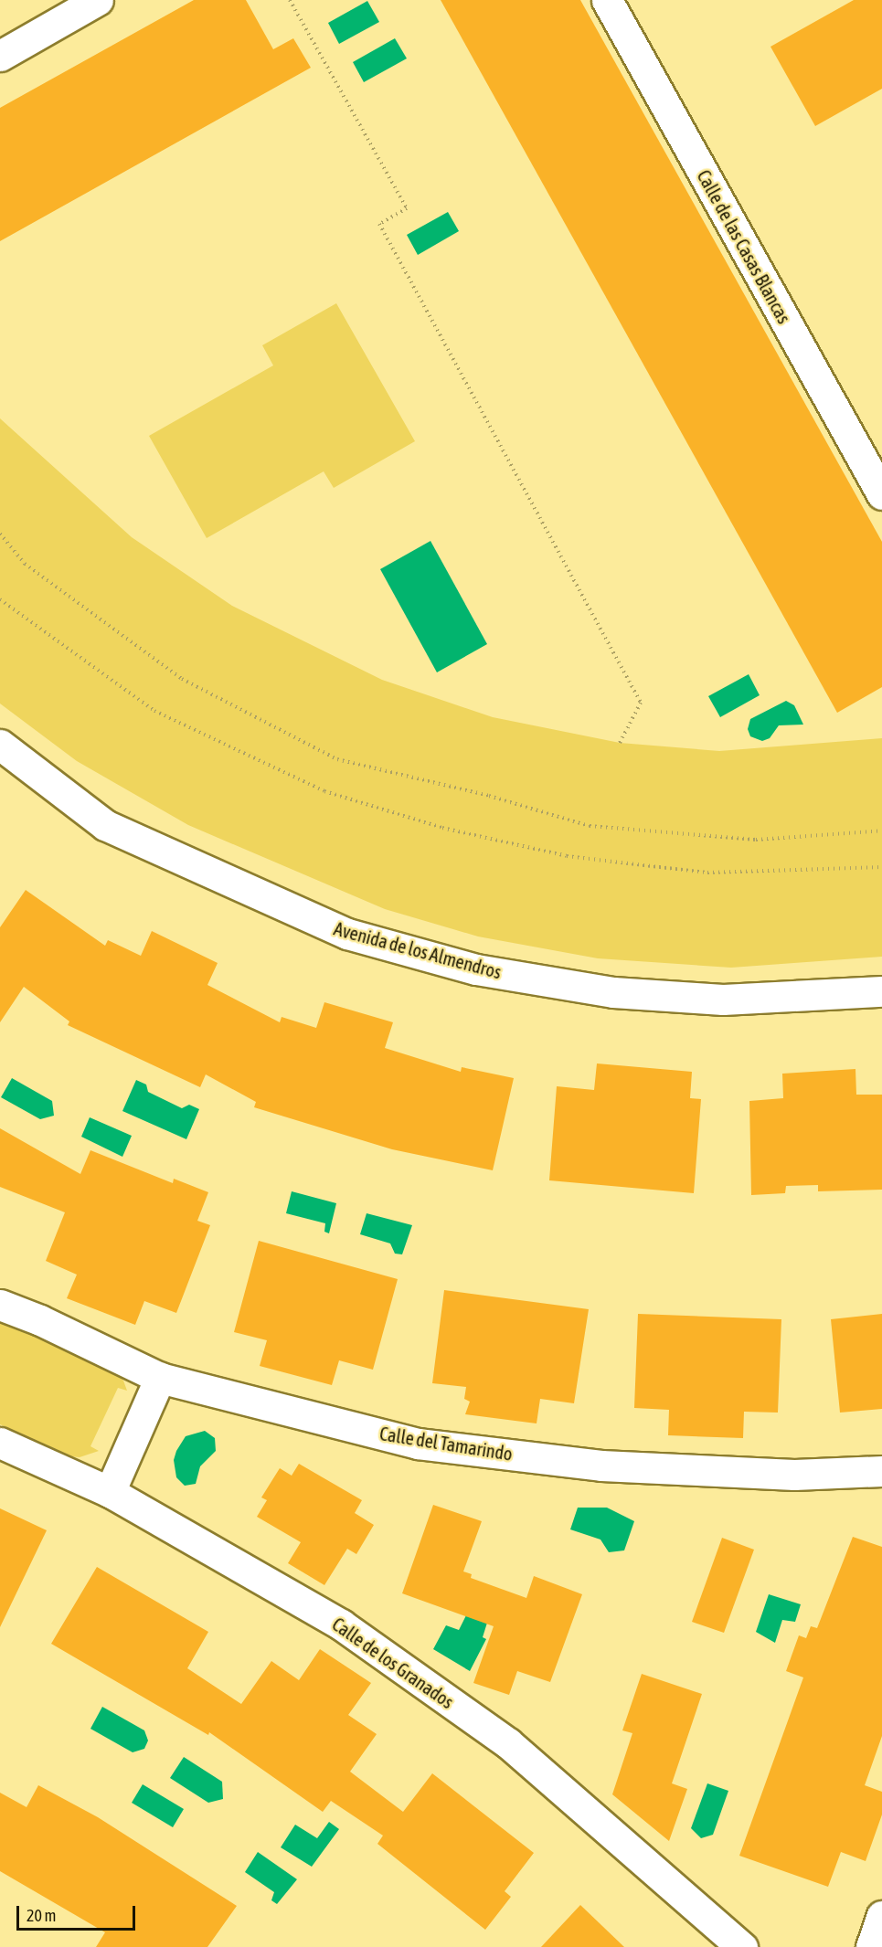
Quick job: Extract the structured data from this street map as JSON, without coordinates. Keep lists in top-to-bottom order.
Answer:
{
  "streets": {
    "street": [
      "Calle de las Casas Blancas",
      "Avenida de los Almendros",
      "Calle del Tamarindo",
      "Calle de los Granados"
    ]
  },
  "scale_bar": "20 m"
}
